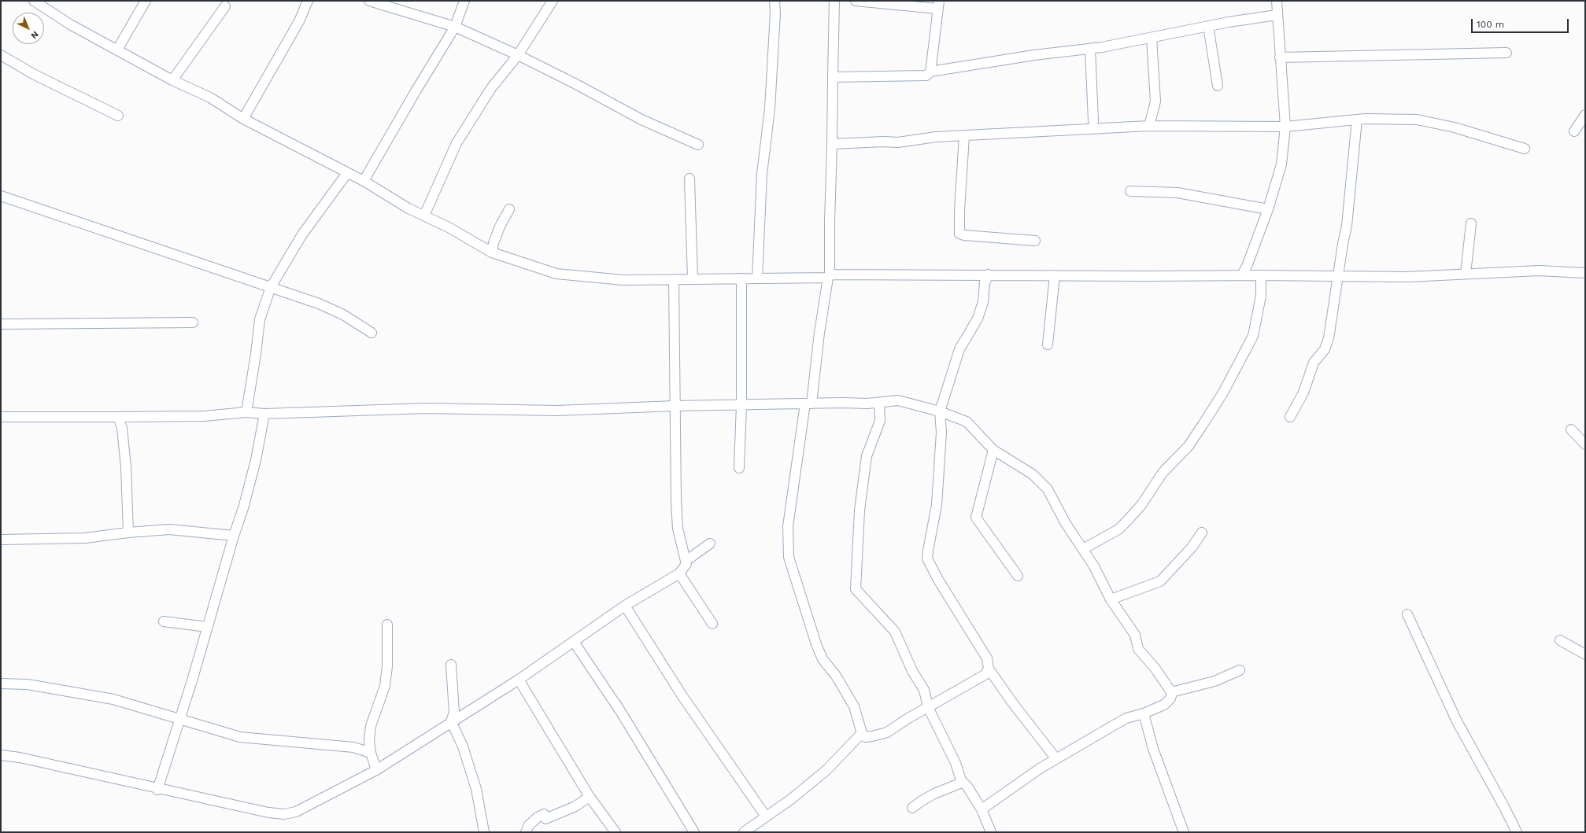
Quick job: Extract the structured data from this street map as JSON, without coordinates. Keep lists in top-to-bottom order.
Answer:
{
  "scale_bar": "100 m",
  "north": "bottom right"
}
